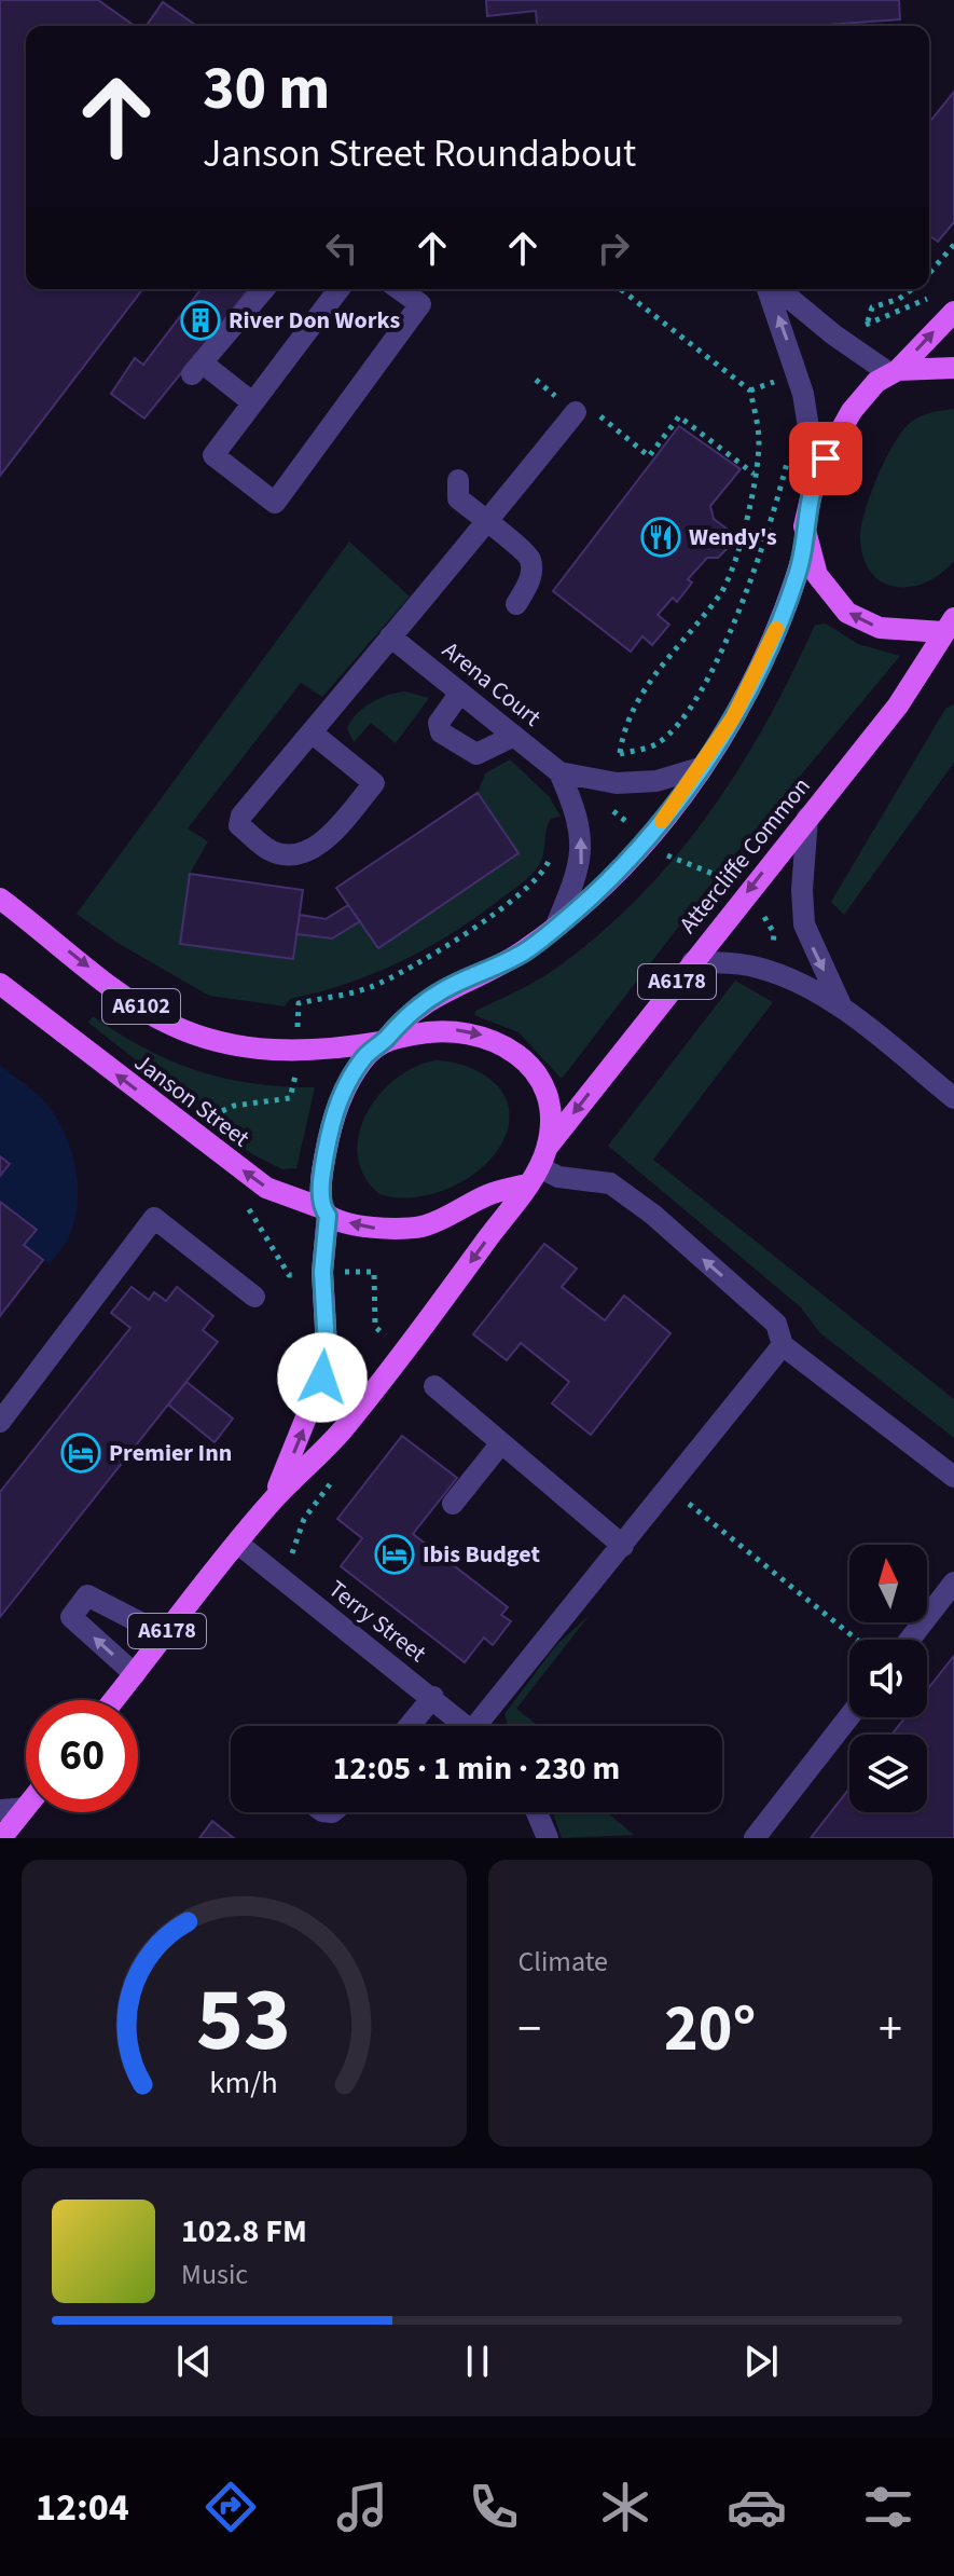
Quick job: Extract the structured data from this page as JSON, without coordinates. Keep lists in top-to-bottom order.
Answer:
{
  "streets": {
    "main road": [
      "Attercliffe Common",
      "A6178",
      "A6102",
      "Janson Street"
    ],
    "street": ["Arena Court", "Terry Street"]
  },
  "crossings": [
    ["Arena Court", "A6178"],
    ["Attercliffe Common", "A6178"],
    ["Attercliffe Common", "Janson Street"],
    ["Attercliffe Common", "Terry Street"],
    ["A6178", "Janson Street"]
  ],
  "places": {
    "building": ["River Don Works"],
    "restaurant": ["Wendy's"],
    "hotel": ["Premier Inn", "Ibis Budget"]
  },
  "north": "top",
  "page": {
    "turn": ["30 m", "Janson Street Roundabout"],
    "limit": "60",
    "trip": "12:05 · 1 min · 230 m",
    "tile": "Climate",
    "heat": ["−", "20°", "+"],
    "song": ["102.8 FM", "Music"],
    "tabs": "12:04",
    "gauge": ["53", "km/h"]
  }
}
